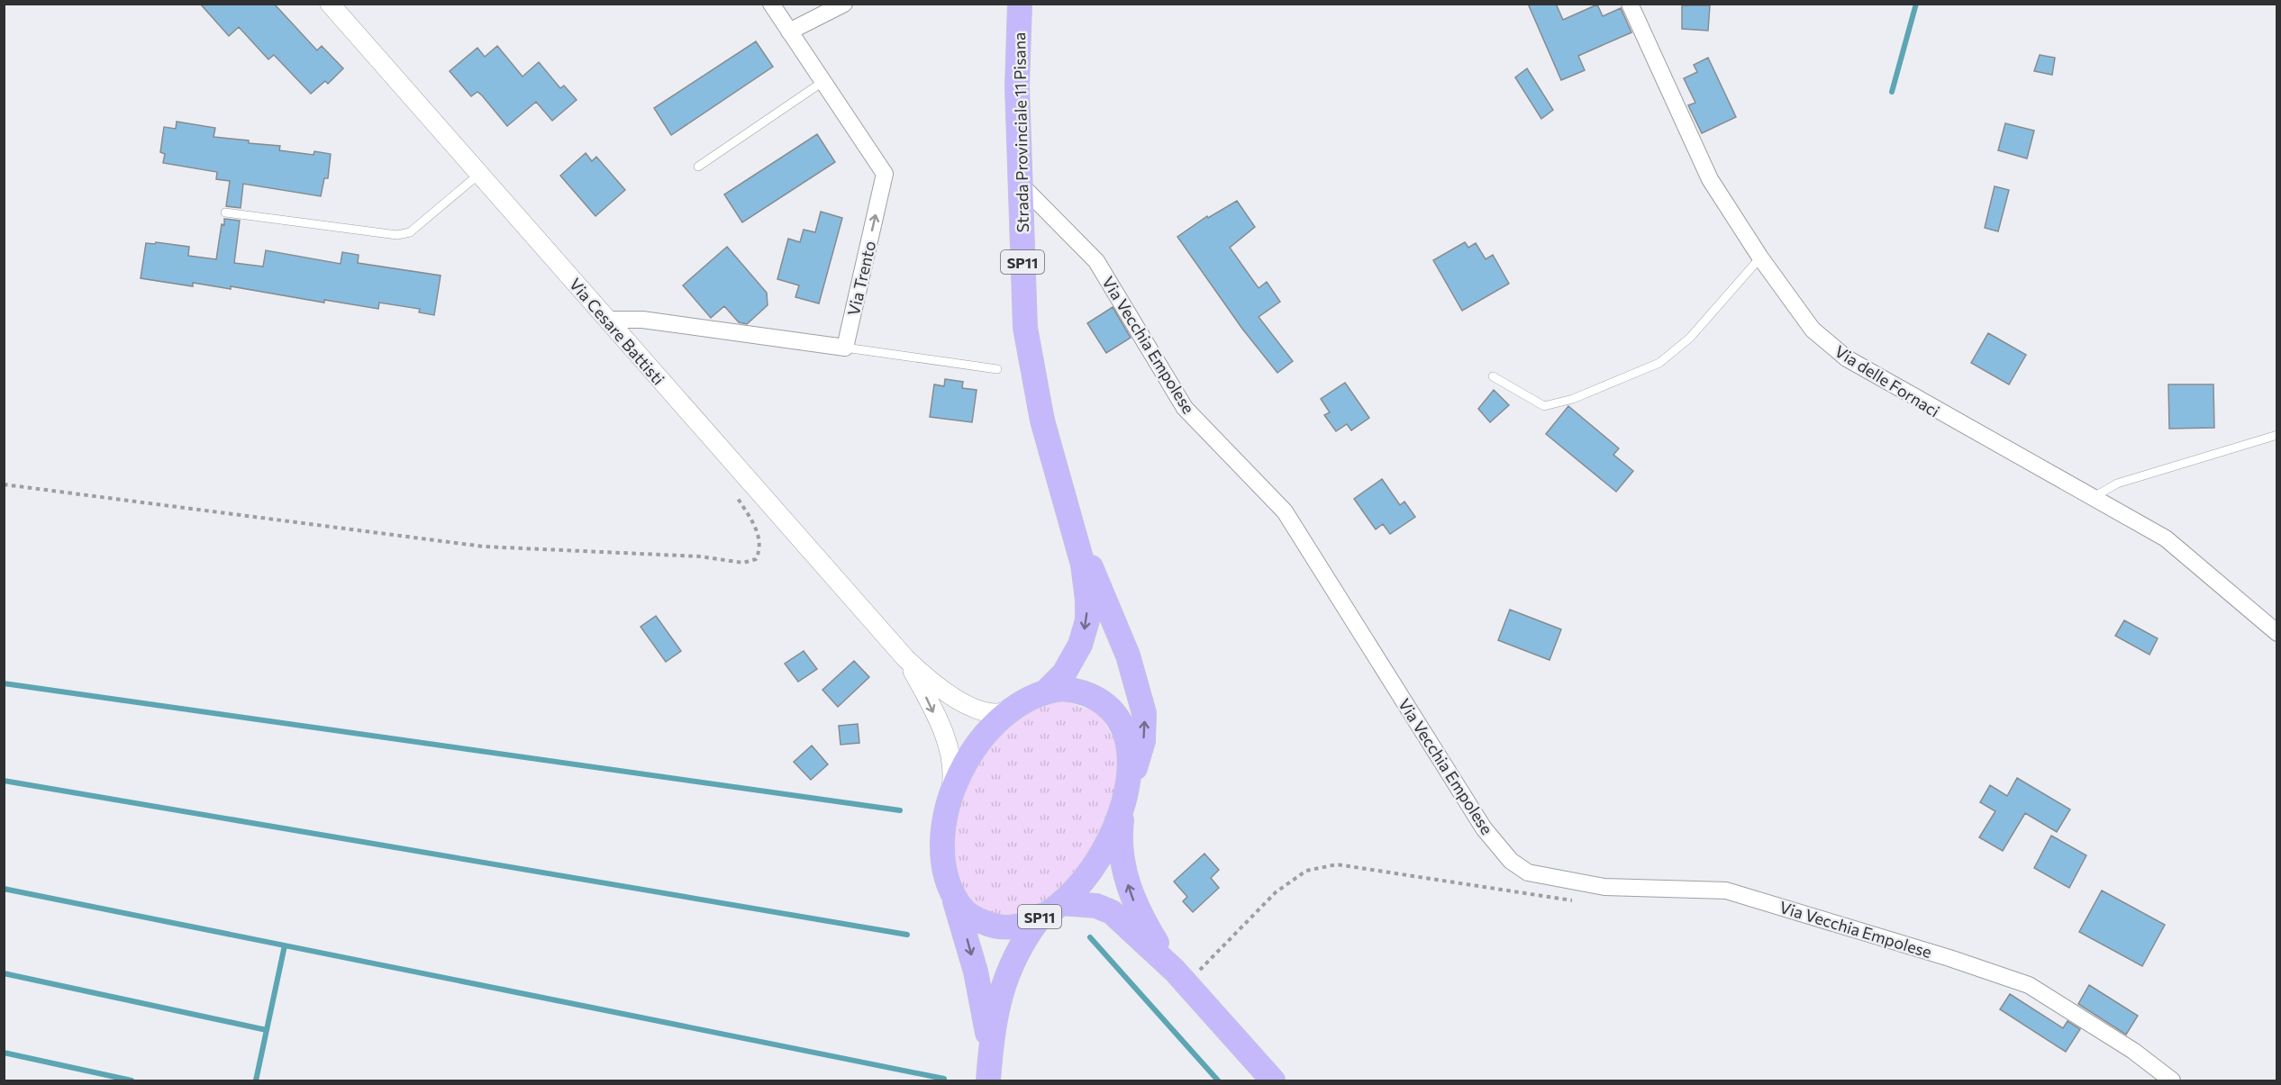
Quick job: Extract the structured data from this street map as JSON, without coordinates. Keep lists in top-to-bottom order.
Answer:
{
  "streets": {
    "main road": ["Strada Provinciale 11 Pisana", "SP11", "Via Cesare Battisti"],
    "street": ["Via Trento", "Via Vecchia Empolese", "Via delle Fornaci"]
  },
  "crossings": [
    ["Strada Provinciale 11 Pisana", "Via Cesare Battisti"],
    ["Strada Provinciale 11 Pisana", "Via Vecchia Empolese"]
  ],
  "one_way": ["Via Trento"]
}
